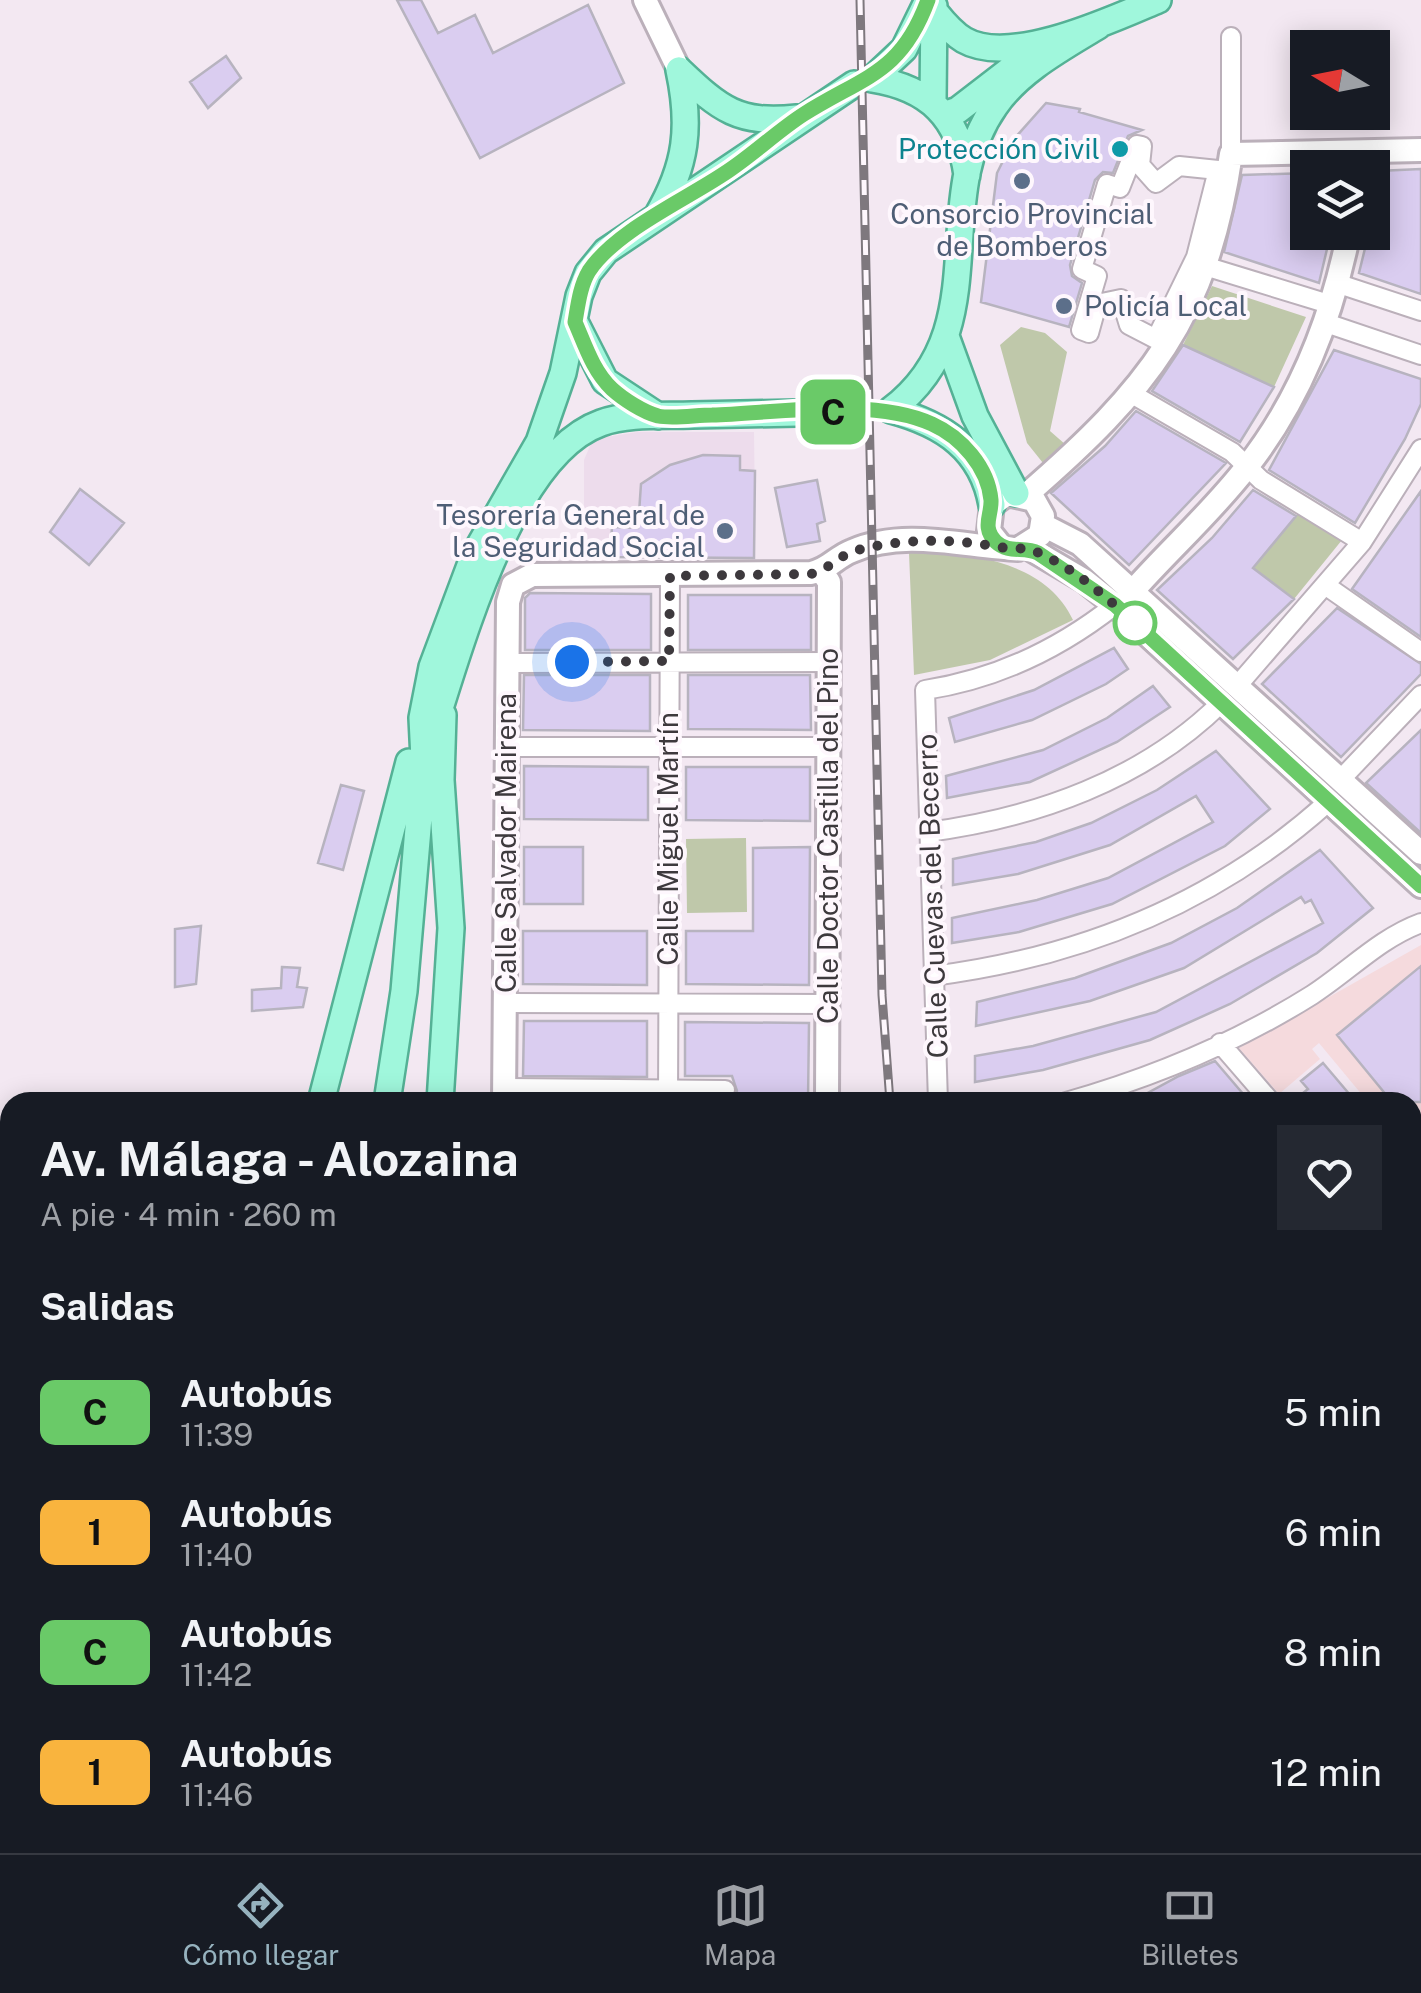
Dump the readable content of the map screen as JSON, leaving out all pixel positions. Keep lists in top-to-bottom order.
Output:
{
  "streets": {
    "street": [
      "Calle Doctor Castilla del Pino",
      "Calle Miguel Martín",
      "Calle Salvador Mairena",
      "Calle Cuevas del Becerro"
    ]
  },
  "crossings": [
    ["Calle Miguel Martín", "Calle Salvador Mairena"]
  ],
  "places": [
    "Protección Civil",
    "Consorcio Provincial de Bomberos",
    "Policía Local",
    "Tesorería General de la Seguridad Social"
  ],
  "lines": ["bus line C"],
  "north": "left",
  "page": {
    "on_map": "C",
    "heading": [
      ["Av. Málaga - Alozaina", "A pie · 4 min · 260 m"],
      "Salidas"
    ],
    "list": [
      {
        "mark": "C",
        "name": "Autobús",
        "note": "11:39",
        "value": "5 min"
      },
      {
        "mark": "1",
        "name": "Autobús",
        "note": "11:40",
        "value": "6 min"
      },
      {
        "mark": "C",
        "name": "Autobús",
        "note": "11:42",
        "value": "8 min"
      },
      {
        "mark": "1",
        "name": "Autobús",
        "note": "11:46",
        "value": "12 min"
      }
    ],
    "tabs": ["Cómo llegar", "Mapa", "Billetes"]
  }
}
